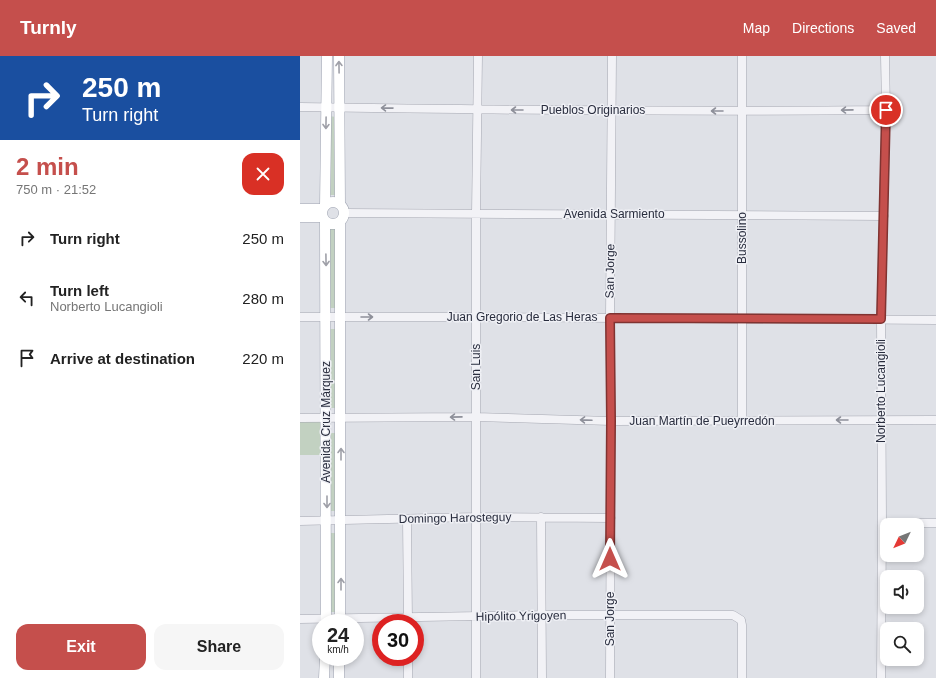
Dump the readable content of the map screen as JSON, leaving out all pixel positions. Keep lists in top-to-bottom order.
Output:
{
  "streets": {
    "main road": ["Avenida Cruz Márquez"],
    "street": [
      "Pueblos Originarios",
      "Avenida Sarmiento",
      "Bussolino",
      "San Jorge",
      "Juan Gregorio de Las Heras",
      "San Luis",
      "Norberto Lucangioli",
      "Juan Martín de Pueyrredón",
      "Domingo Harosteguy",
      "Hipólito Yrigoyen"
    ]
  },
  "crossings": [
    ["Pueblos Originarios", "Bussolino"],
    ["Pueblos Originarios", "San Jorge"],
    ["Pueblos Originarios", "San Luis"],
    ["Pueblos Originarios", "Norberto Lucangioli"],
    ["Pueblos Originarios", "Avenida Cruz Márquez"],
    ["Avenida Sarmiento", "Bussolino"],
    ["Avenida Sarmiento", "San Jorge"],
    ["Avenida Sarmiento", "San Luis"],
    ["Avenida Sarmiento", "Norberto Lucangioli"],
    ["Avenida Sarmiento", "Avenida Cruz Márquez"],
    ["Bussolino", "Juan Gregorio de Las Heras"],
    ["Bussolino", "Juan Martín de Pueyrredón"],
    ["San Jorge", "Juan Gregorio de Las Heras"],
    ["San Jorge", "Juan Martín de Pueyrredón"],
    ["San Jorge", "Domingo Harosteguy"],
    ["San Jorge", "Hipólito Yrigoyen"],
    ["Juan Gregorio de Las Heras", "San Luis"],
    ["Juan Gregorio de Las Heras", "Norberto Lucangioli"],
    ["Juan Gregorio de Las Heras", "Avenida Cruz Márquez"],
    ["San Luis", "Juan Martín de Pueyrredón"],
    ["San Luis", "Domingo Harosteguy"],
    ["San Luis", "Hipólito Yrigoyen"],
    ["Norberto Lucangioli", "Juan Martín de Pueyrredón"],
    ["Juan Martín de Pueyrredón", "Avenida Cruz Márquez"],
    ["Avenida Cruz Márquez", "Domingo Harosteguy"]
  ],
  "one_way": ["Pueblos Originarios", "Juan Martín de Pueyrredón"],
  "north": "bottom left",
  "page": {
    "header": "Turnly",
    "nav": ["Map", "Directions", "Saved"],
    "turn": ["250 m", "Turn right"],
    "heading": ["2 min", "750 m · 21:52"],
    "list": [
      {
        "name": "Turn right",
        "value": "250 m"
      },
      {
        "name": "Turn left",
        "note": "Norberto Lucangioli",
        "value": "280 m"
      },
      {
        "name": "Arrive at destination",
        "value": "220 m"
      }
    ],
    "speed": "24 km/h",
    "limit": "30",
    "buttons": ["Exit", "Share"]
  }
}
